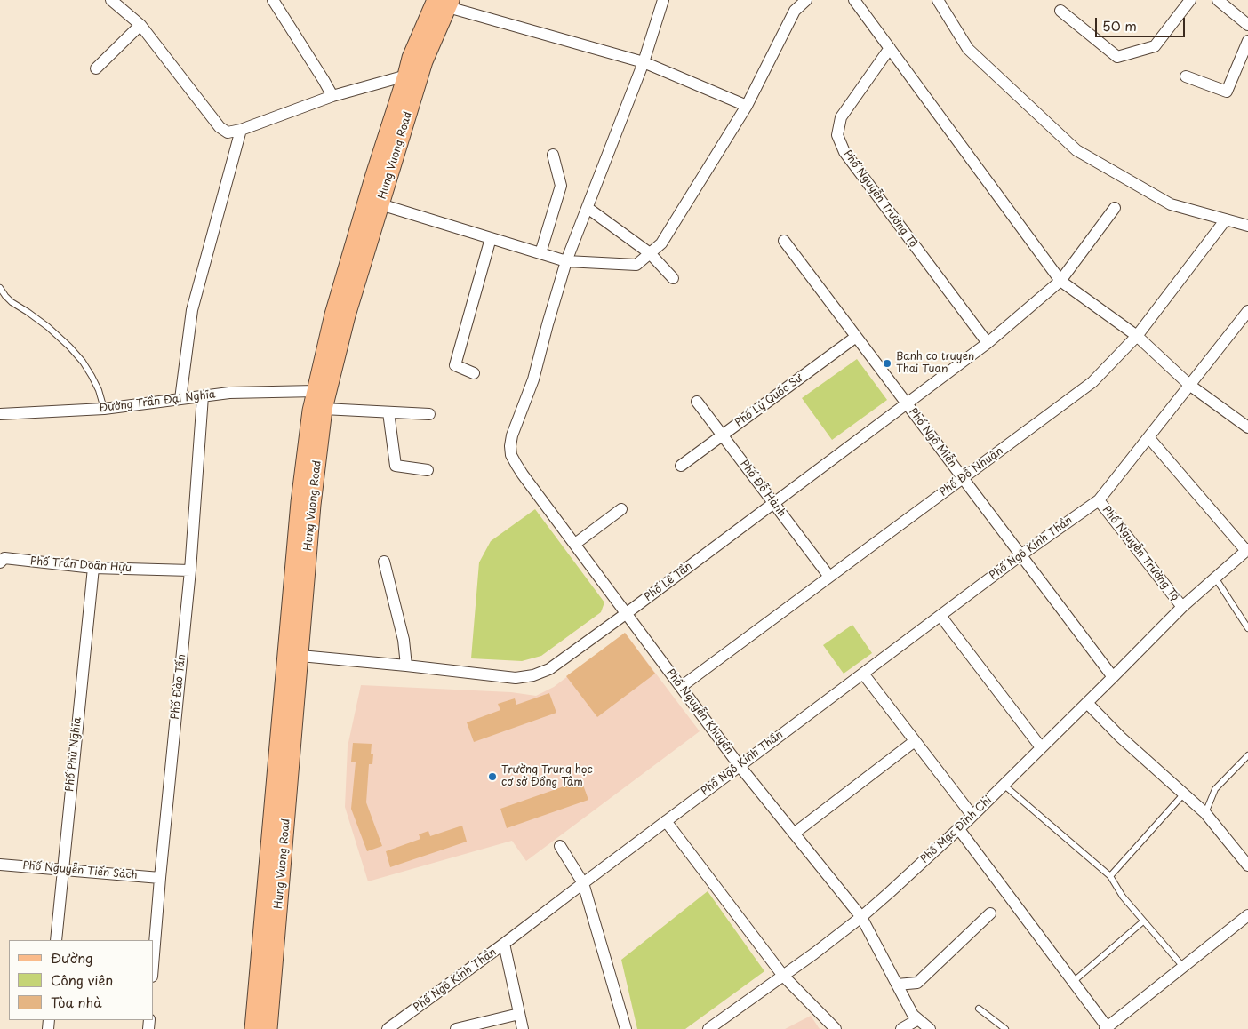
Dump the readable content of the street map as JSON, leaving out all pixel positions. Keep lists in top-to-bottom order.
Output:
{
  "streets": {
    "main road": ["Hung Vuong Road"],
    "street": [
      "Phố Nguyễn Trường Tộ",
      "Phố Lý Quốc Sư",
      "Đường Trần Đại Nghĩa",
      "Phố Ngô Miễn",
      "Phố Đỗ Nhuận",
      "Phố Đỗ Hành",
      "Phố Ngô Kính Thần",
      "Phố Trần Doãn Hựu",
      "Phố Lê Tần",
      "Phố Đào Tấn",
      "Phố Nguyễn Khuyến",
      "Phố Phù Nghĩa",
      "Phố Mạc Đĩnh Chi",
      "Phố Nguyễn Tiến Sách"
    ]
  },
  "crossings": [
    ["Hung Vuong Road", "Đường Trần Đại Nghĩa"],
    ["Hung Vuong Road", "Phố Lê Tần"],
    ["Phố Nguyễn Trường Tộ", "Phố Ngô Kính Thần"],
    ["Phố Nguyễn Trường Tộ", "Phố Lê Tần"],
    ["Phố Nguyễn Trường Tộ", "Phố Mạc Đĩnh Chi"],
    ["Phố Lý Quốc Sư", "Phố Ngô Miễn"],
    ["Phố Lý Quốc Sư", "Phố Đỗ Hành"],
    ["Đường Trần Đại Nghĩa", "Phố Đào Tấn"],
    ["Phố Ngô Miễn", "Phố Đỗ Nhuận"],
    ["Phố Ngô Miễn", "Phố Ngô Kính Thần"],
    ["Phố Ngô Miễn", "Phố Lê Tần"],
    ["Phố Ngô Miễn", "Phố Mạc Đĩnh Chi"],
    ["Phố Đỗ Nhuận", "Phố Đỗ Hành"],
    ["Phố Đỗ Nhuận", "Phố Nguyễn Khuyến"],
    ["Phố Đỗ Hành", "Phố Lê Tần"],
    ["Phố Ngô Kính Thần", "Phố Nguyễn Khuyến"],
    ["Phố Trần Doãn Hựu", "Phố Đào Tấn"],
    ["Phố Trần Doãn Hựu", "Phố Phù Nghĩa"],
    ["Phố Lê Tần", "Phố Nguyễn Khuyến"],
    ["Phố Đào Tấn", "Phố Nguyễn Tiến Sách"],
    ["Phố Nguyễn Khuyến", "Phố Mạc Đĩnh Chi"],
    ["Phố Phù Nghĩa", "Phố Nguyễn Tiến Sách"]
  ],
  "places": ["Banh co truyen Thai Tuan", "Trường Trung học cơ sở Đồng Tâm"],
  "legend": ["Đường", "Công viên", "Tòa nhà"],
  "scale_bar": "50 m"
}
